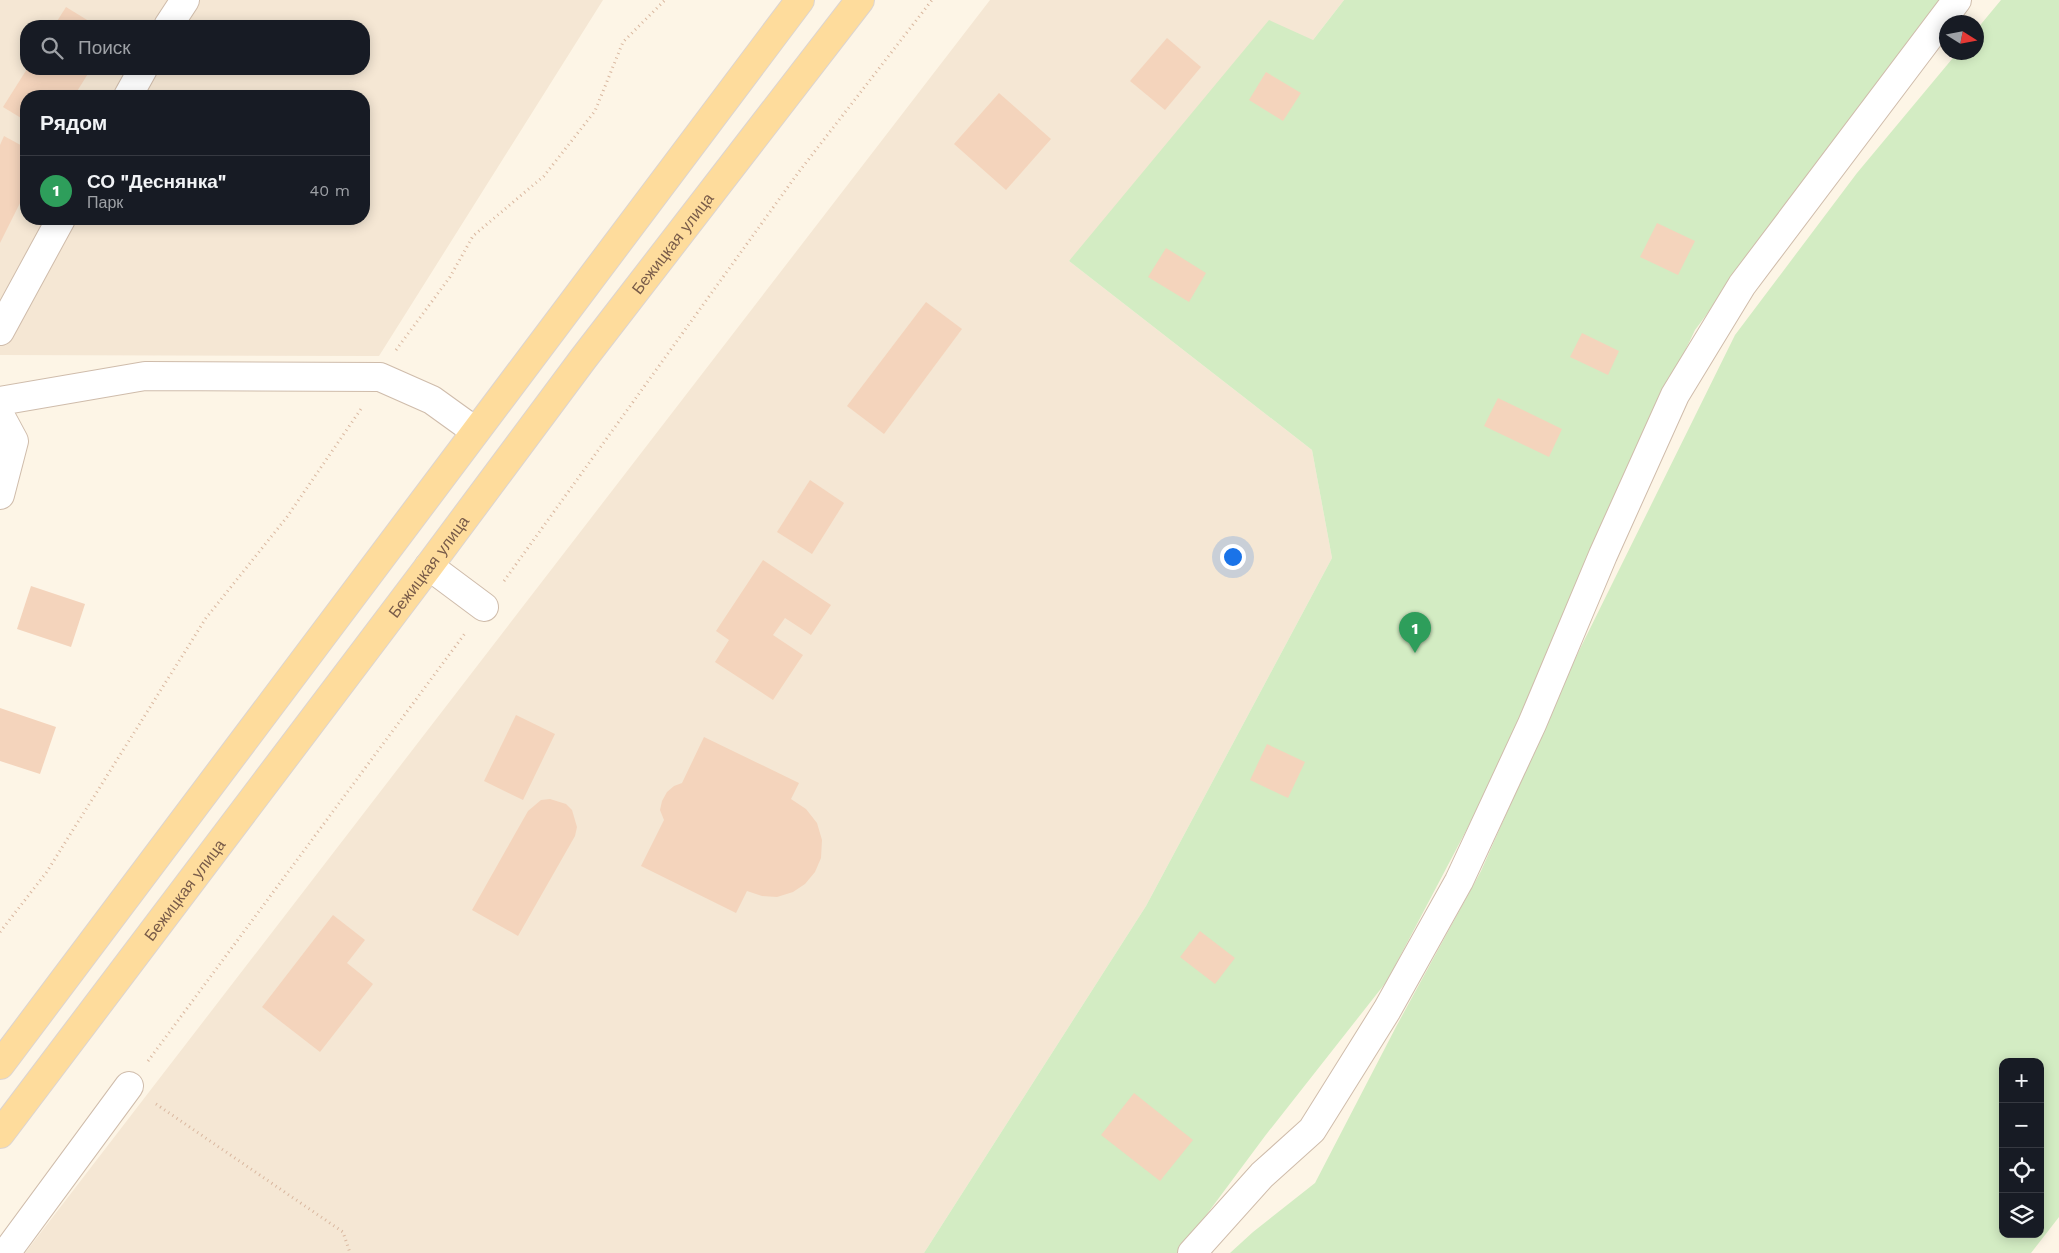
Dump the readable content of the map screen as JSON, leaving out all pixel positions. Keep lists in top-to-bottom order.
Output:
{
  "streets": {
    "main road": ["Бежицкая улица"]
  },
  "north": "right",
  "page": {
    "search": "Поиск",
    "heading": "Рядом",
    "list": [
      {
        "mark": "1",
        "name": "СО \"Деснянка\"",
        "note": "Парк",
        "value": "40 m"
      }
    ],
    "pins": "1",
    "map_buttons": ["+", "−"]
  }
}
